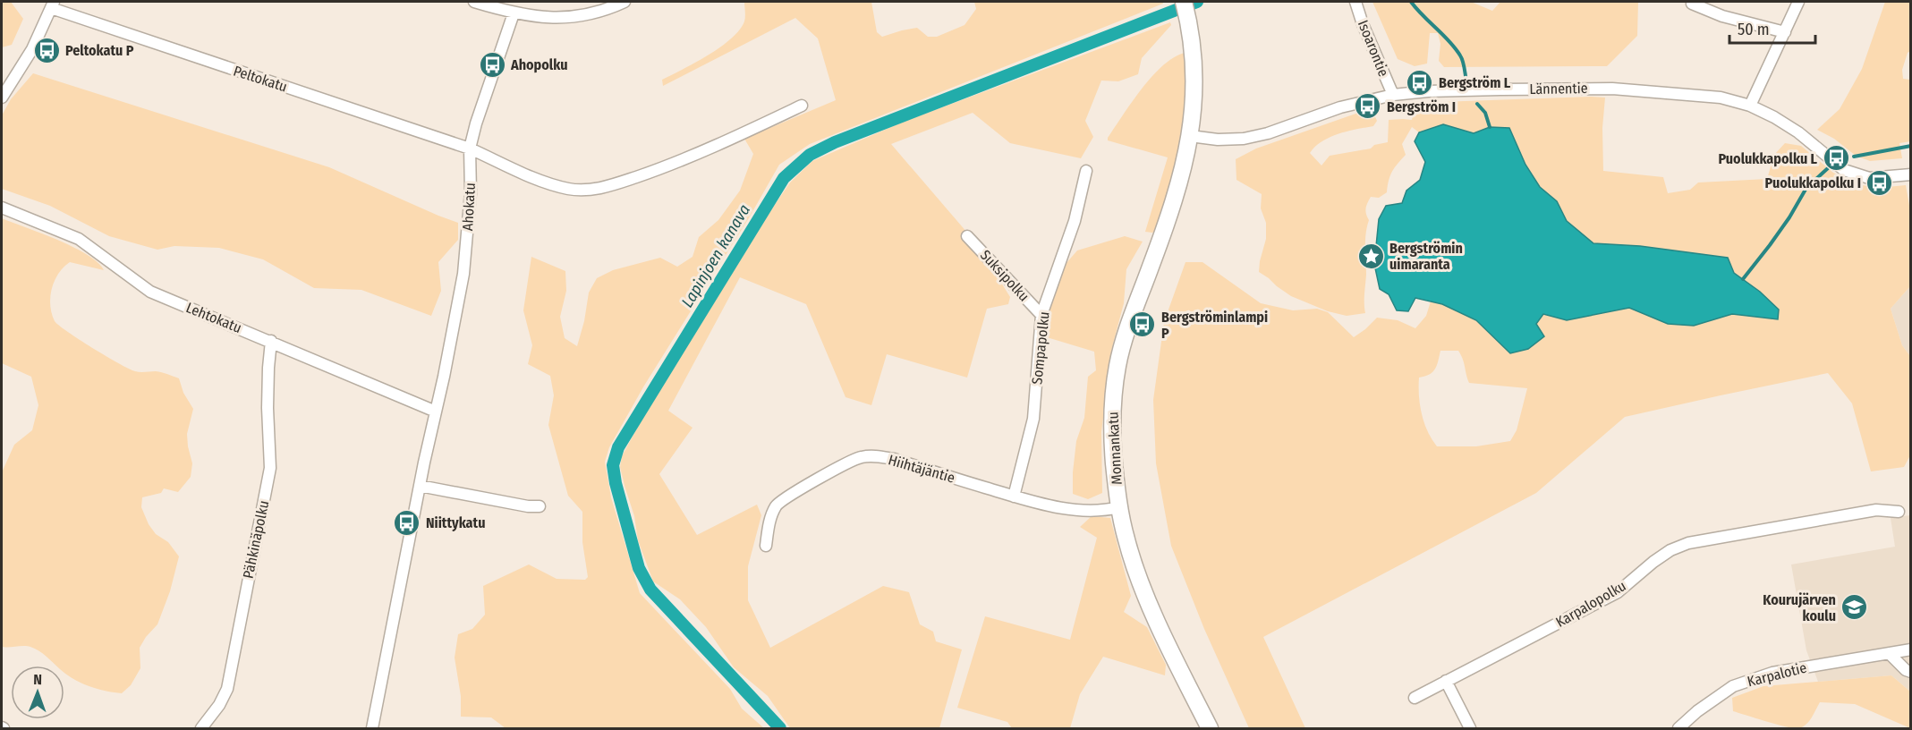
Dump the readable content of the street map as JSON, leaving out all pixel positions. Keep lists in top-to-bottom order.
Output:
{
  "streets": {
    "main road": ["Monnankatu"],
    "street": [
      "Isoarontie",
      "Peltokatu",
      "Lännentie",
      "Ahokatu",
      "Suksipolku",
      "Lehtokatu",
      "Sompapolku",
      "Hiihtäjäntie",
      "Pähkinäpolku",
      "Karpalopolku",
      "Karpalotie"
    ]
  },
  "crossings": [
    ["Isoarontie", "Lännentie"],
    ["Peltokatu", "Ahokatu"],
    ["Lännentie", "Monnankatu"],
    ["Ahokatu", "Lehtokatu"],
    ["Suksipolku", "Sompapolku"],
    ["Lehtokatu", "Pähkinäpolku"],
    ["Sompapolku", "Hiihtäjäntie"],
    ["Monnankatu", "Hiihtäjäntie"]
  ],
  "water": ["Lapinjoen kanava"],
  "places": {
    "bus stop": [
      "Peltokatu P",
      "Ahopolku",
      "Bergström L",
      "Bergström I",
      "Puolukkapolku L",
      "Puolukkapolku I",
      "Bergströminlampi P",
      "Niittykatu"
    ],
    "place": ["Bergströmin uimaranta"],
    "school or university": ["Kourujärven koulu"]
  },
  "scale_bar": "50 m",
  "north": "top"
}
